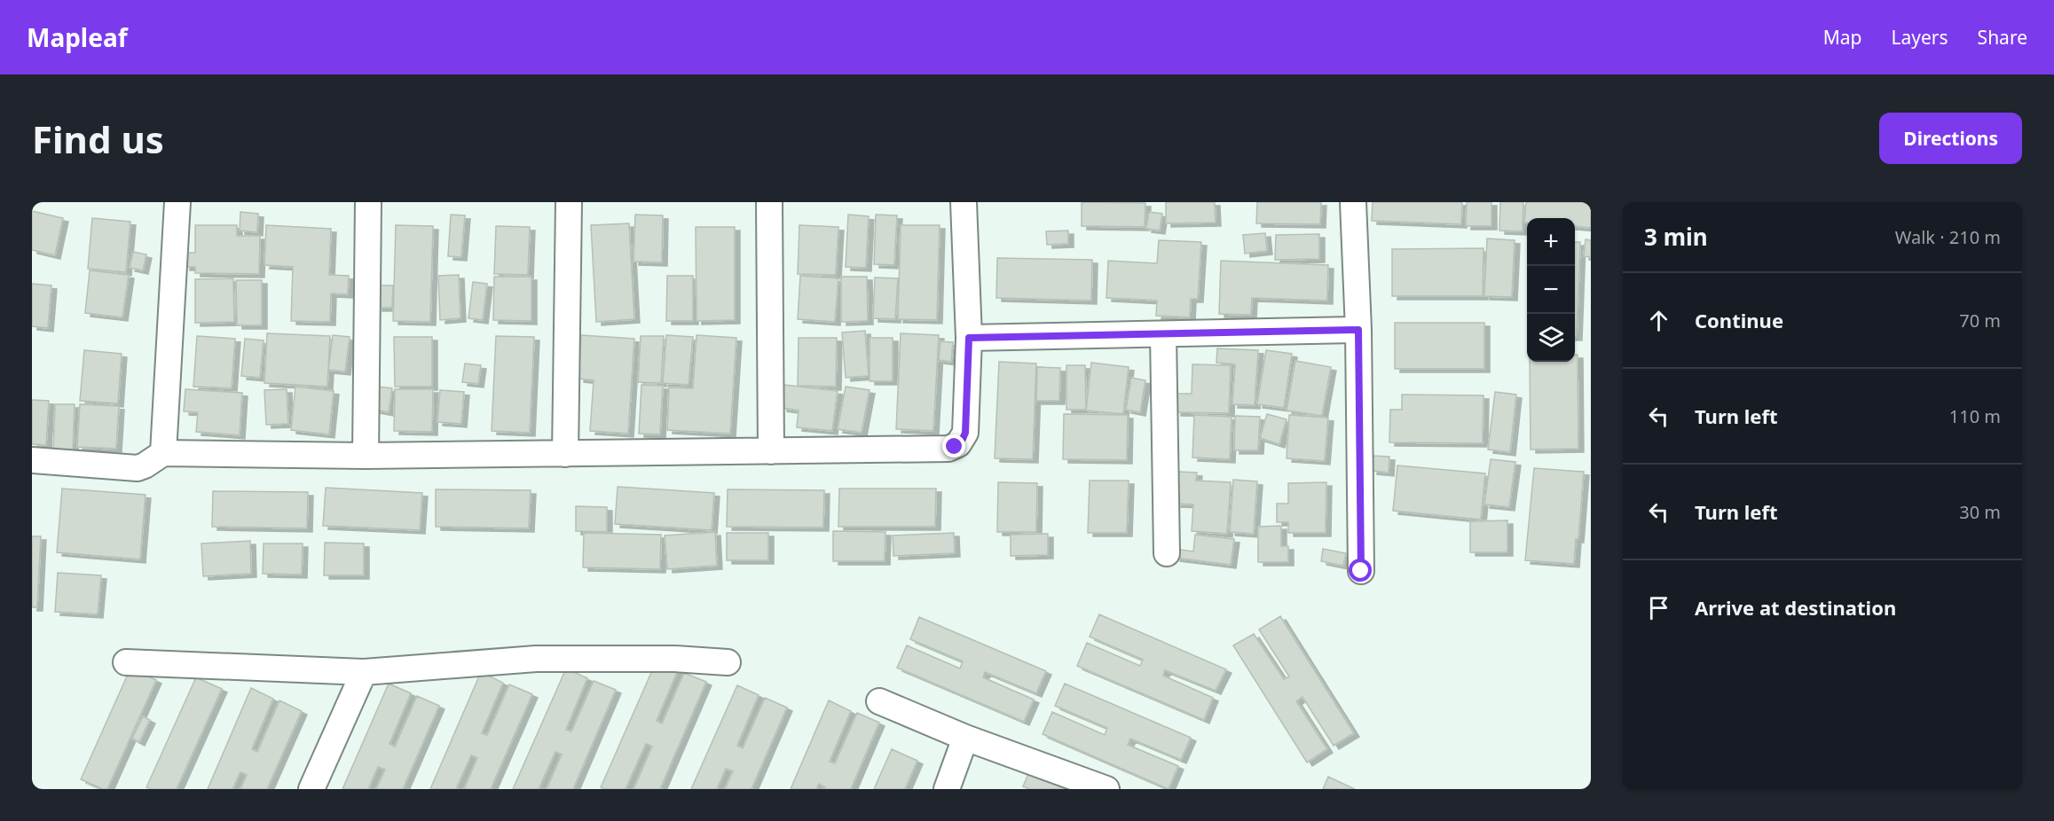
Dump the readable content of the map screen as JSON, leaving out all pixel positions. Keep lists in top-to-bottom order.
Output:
{
  "page": {
    "header": "Mapleaf",
    "nav": ["Map", "Layers", "Share"],
    "buttons": "Directions",
    "title": "Find us",
    "heading": ["3 min", "Walk · 210 m"],
    "map_buttons": ["+", "−"],
    "list": [
      ["Continue", "70 m"],
      ["Turn left", "110 m"],
      ["Turn left", "30 m"],
      "Arrive at destination"
    ]
  }
}
